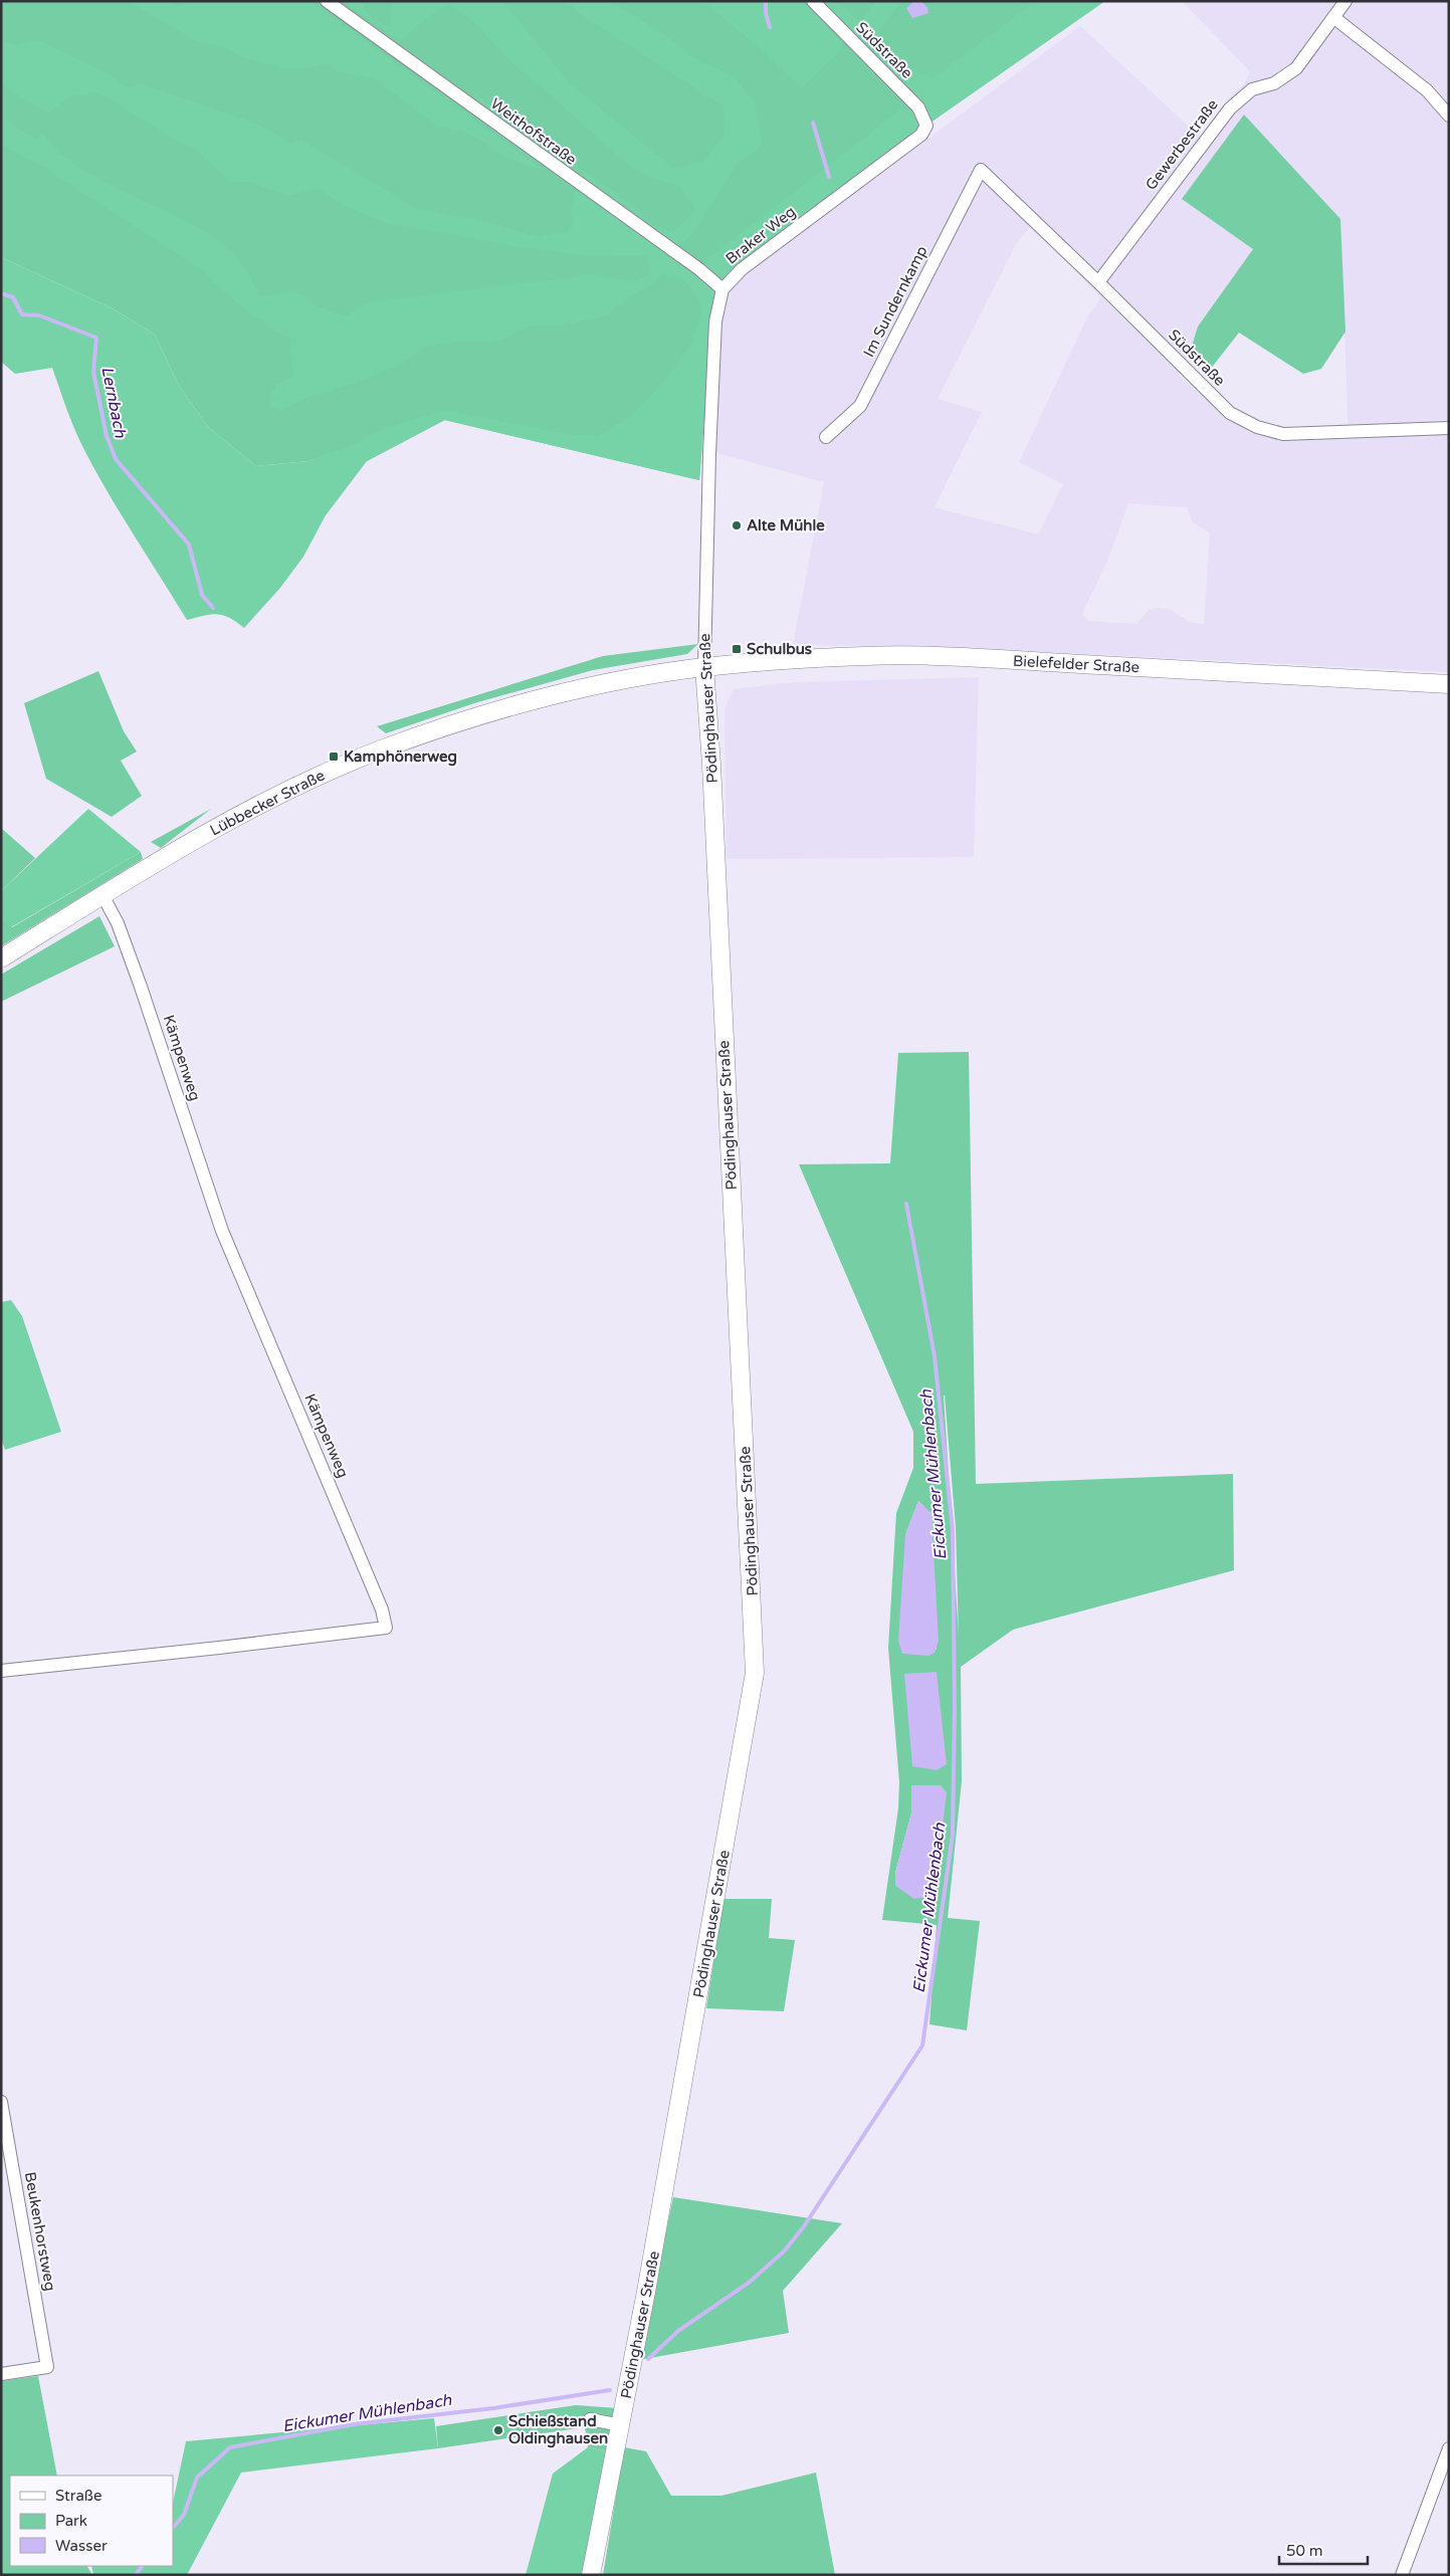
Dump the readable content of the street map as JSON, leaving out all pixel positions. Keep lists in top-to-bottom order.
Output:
{
  "streets": {
    "street": [
      "Südstraße",
      "Weithofstraße",
      "Gewerbestraße",
      "Braker Weg",
      "Im Sundernkamp",
      "Bielefelder Straße",
      "Pödinghauser Straße",
      "Lübbecker Straße",
      "Kämpenweg",
      "Beukenhorstweg"
    ]
  },
  "crossings": [
    ["Südstraße", "Gewerbestraße"],
    ["Südstraße", "Braker Weg"],
    ["Südstraße", "Im Sundernkamp"],
    ["Weithofstraße", "Braker Weg"],
    ["Weithofstraße", "Pödinghauser Straße"],
    ["Braker Weg", "Pödinghauser Straße"],
    ["Bielefelder Straße", "Pödinghauser Straße"],
    ["Bielefelder Straße", "Lübbecker Straße"],
    ["Pödinghauser Straße", "Lübbecker Straße"],
    ["Lübbecker Straße", "Kämpenweg"]
  ],
  "water": ["Lernbach", "Eickumer Mühlenbach"],
  "places": {
    "other": ["Alte Mühle", "Schießstand Oldinghausen"],
    "transit": ["Schulbus", "Kamphönerweg"]
  },
  "legend": ["Straße", "Park", "Wasser"],
  "scale_bar": "50 m"
}
